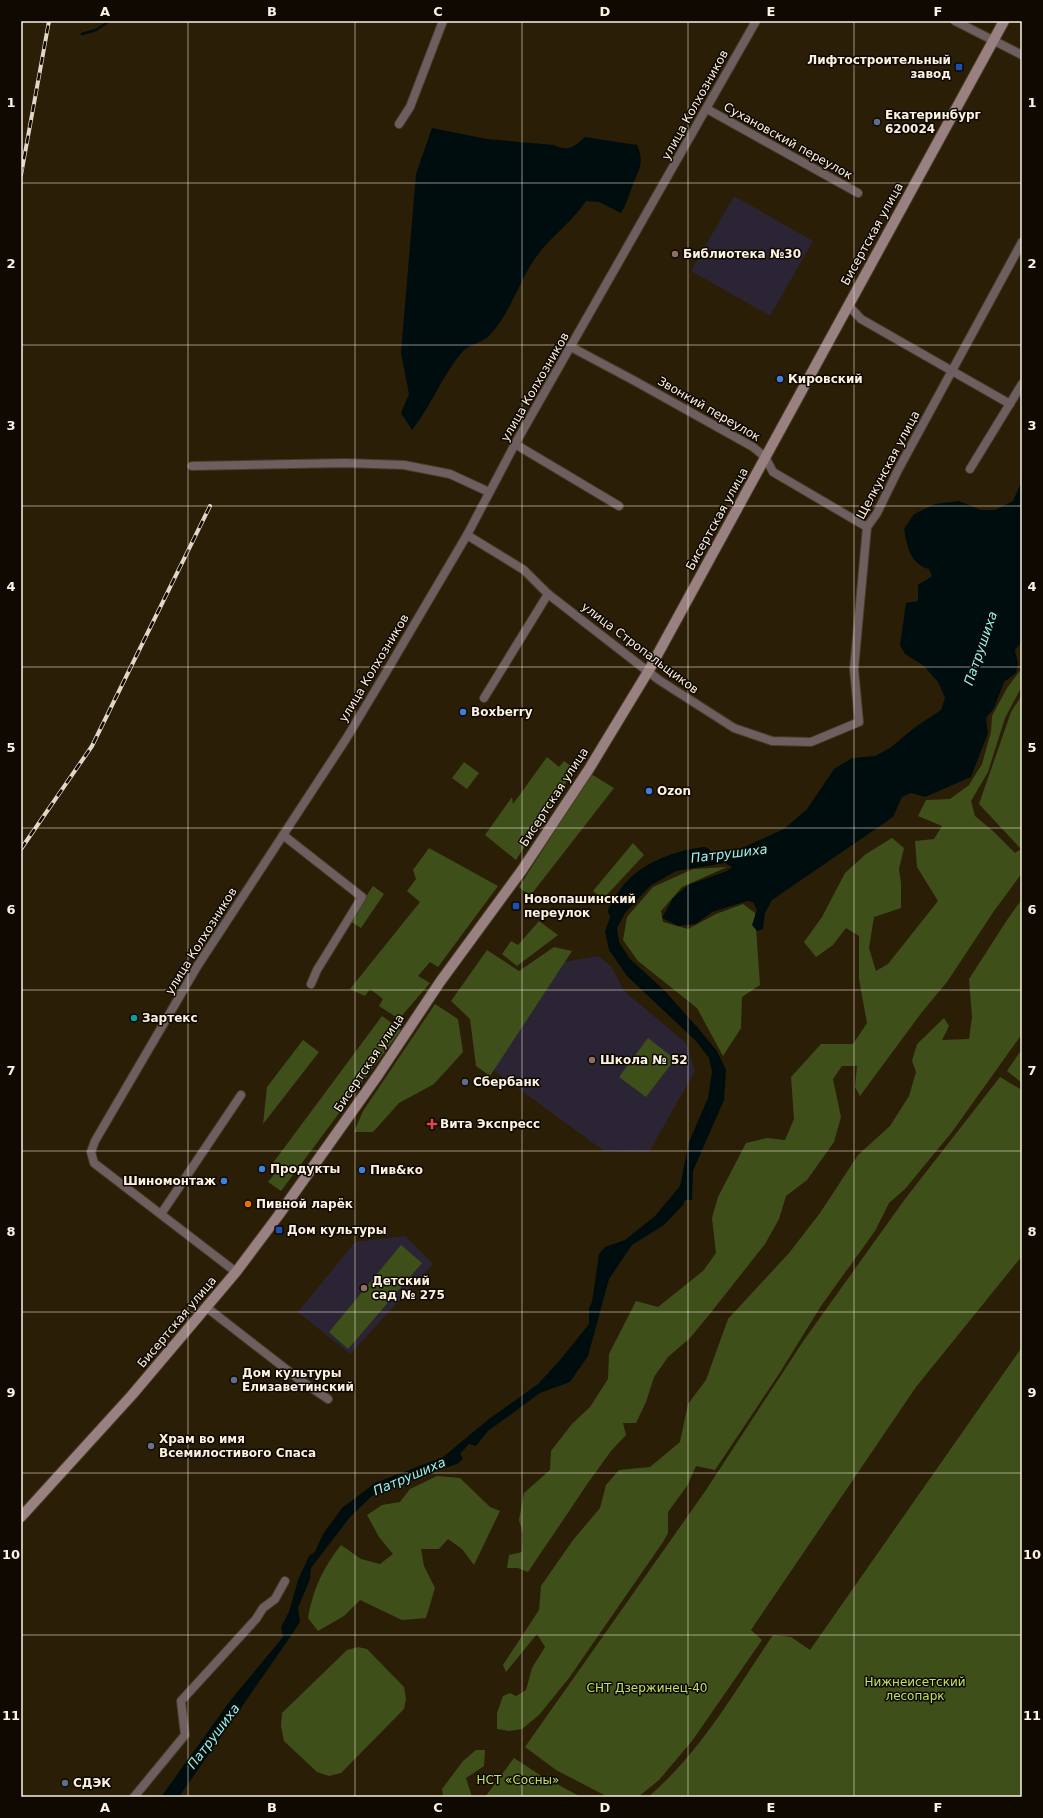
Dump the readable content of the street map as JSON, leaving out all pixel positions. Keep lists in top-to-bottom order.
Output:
{
  "streets": {
    "main road": ["Бисертская улица"],
    "street": [
      "улица Колхозников",
      "Сухановский переулок",
      "Звонкий переулок",
      "Щелкунская улица",
      "улица Стропальщиков"
    ]
  },
  "crossings": [
    ["улица Колхозников", "Сухановский переулок"],
    ["улица Колхозников", "Бисертская улица"],
    ["улица Колхозников", "Звонкий переулок"],
    ["улица Колхозников", "улица Стропальщиков"],
    ["Бисертская улица", "Звонкий переулок"],
    ["Бисертская улица", "улица Стропальщиков"],
    ["Звонкий переулок", "Щелкунская улица"],
    ["Щелкунская улица", "улица Стропальщиков"]
  ],
  "water": ["Патрушиха"],
  "parks": ["Нижнеисетский лесопарк", "СНТ Дзержинец-40", "НСТ «Сосны»"],
  "places": {
    "transit": ["Лифтостроительный завод", "Новопашинский переулок", "Дом культуры"],
    "other": [
      "Екатеринбург 620024",
      "Библиотека №30",
      "Кировский",
      "Boxberry",
      "Ozon",
      "Зартекс",
      "Школа № 52",
      "Сбербанк",
      "Продукты",
      "Пив&ко",
      "Шиномонтаж",
      "Пивной ларёк",
      "Детский сад № 275",
      "Дом культуры Елизаветинский",
      "Храм во имя Всемилостивого Спаса",
      "СДЭК"
    ],
    "health": ["Вита Экспресс"]
  },
  "grid": {
    "columns": [
      "A",
      "B",
      "C",
      "D",
      "E",
      "F"
    ],
    "rows": [
      "1",
      "2",
      "3",
      "4",
      "5",
      "6",
      "7",
      "8",
      "9",
      "10",
      "11"
    ]
  }
}
